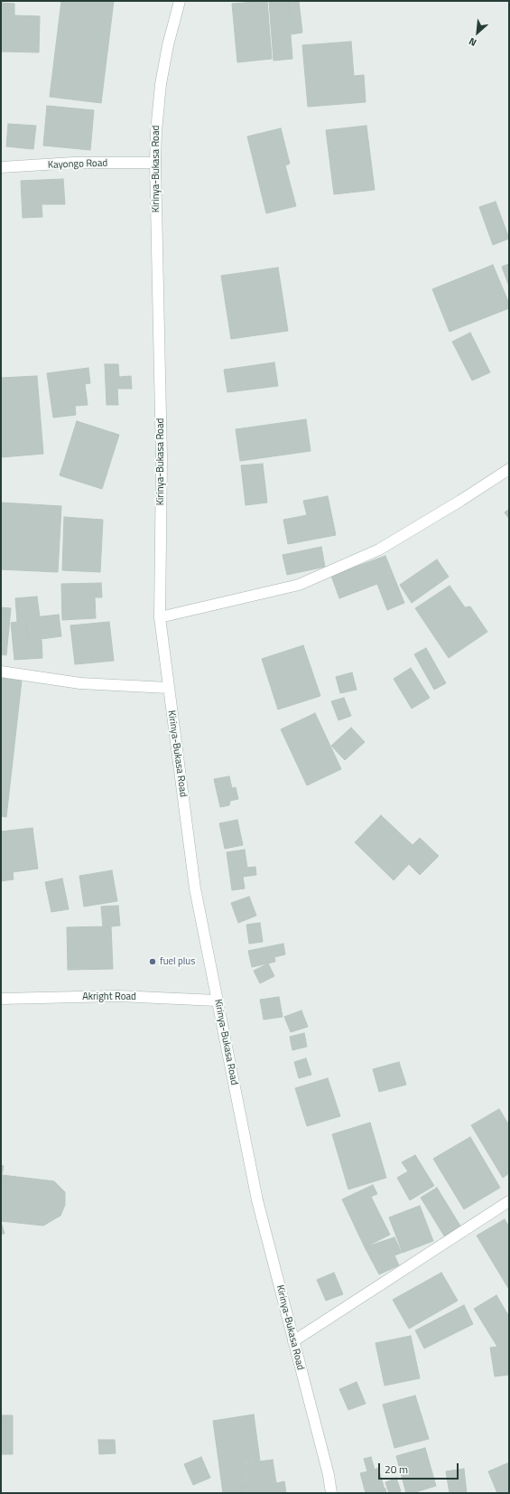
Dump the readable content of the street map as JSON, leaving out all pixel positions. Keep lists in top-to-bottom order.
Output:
{
  "streets": {
    "street": ["Kayongo Road", "Kirinya-Bukasa Road", "Akright Road"]
  },
  "crossings": [
    ["Kayongo Road", "Kirinya-Bukasa Road"],
    ["Kirinya-Bukasa Road", "Akright Road"]
  ],
  "places": ["fuel plus"],
  "scale_bar": "20 m",
  "north": "bottom left"
}
